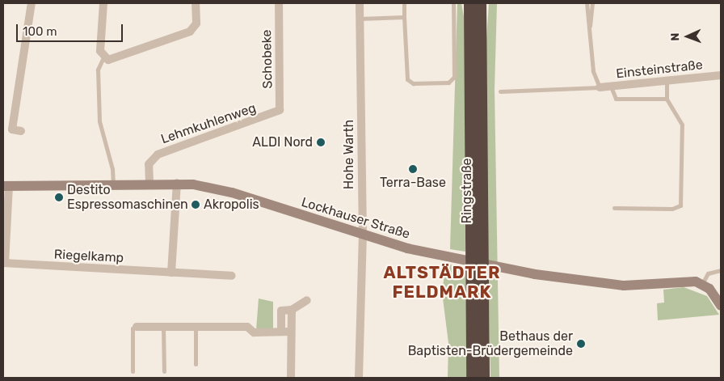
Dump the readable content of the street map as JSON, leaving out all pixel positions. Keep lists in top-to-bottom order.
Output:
{
  "streets": {
    "highway": ["Ringstraße"],
    "street": [
      "Schobeke",
      "Einsteinstraße",
      "Lehmkuhlenweg",
      "Hohe Warth",
      "Lockhauser Straße",
      "Riegelkamp"
    ]
  },
  "crossings": [
    ["Schobeke", "Lehmkuhlenweg"],
    ["Lehmkuhlenweg", "Lockhauser Straße"],
    ["Hohe Warth", "Lockhauser Straße"],
    ["Lockhauser Straße", "Riegelkamp"]
  ],
  "districts": ["ALTSTÄDTER FELDMARK"],
  "places": [
    "ALDI Nord",
    "Terra-Base",
    "Destito Espressomaschinen",
    "Akropolis",
    "Bethaus der Baptisten-Brüdergemeinde"
  ],
  "scale_bar": "100 m",
  "north": "left"
}
